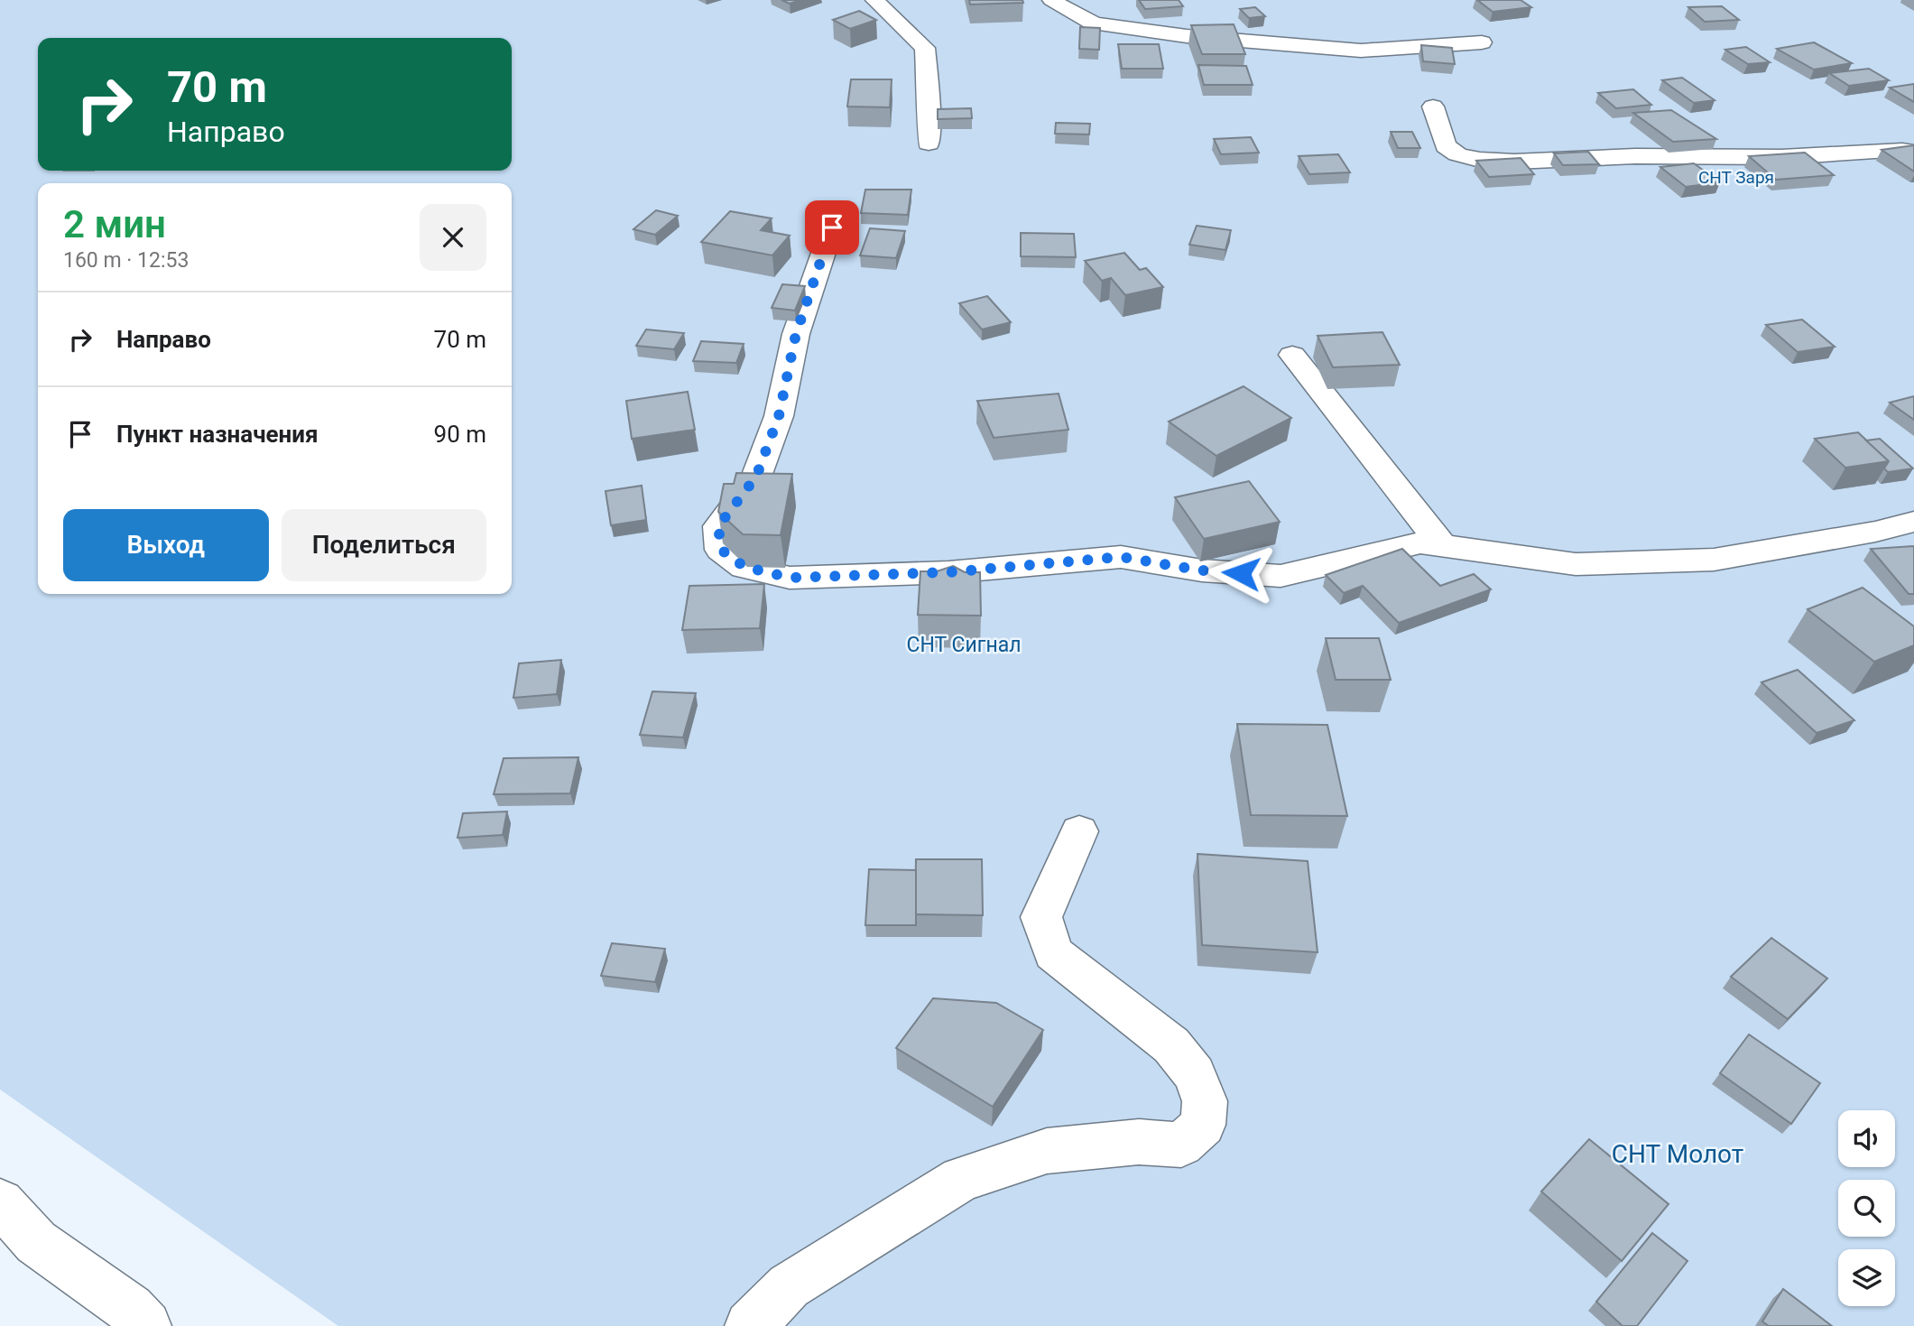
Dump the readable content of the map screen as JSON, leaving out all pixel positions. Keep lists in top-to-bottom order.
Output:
{
  "parks": ["СНТ Заря", "СНТ Сигнал", "СНТ Молот"],
  "page": {
    "turn": ["70 m", "Направо"],
    "heading": ["2 мин", "160 m · 12:53"],
    "list": [
      {
        "name": "Направо",
        "value": "70 m"
      },
      {
        "name": "Пункт назначения",
        "value": "90 m"
      }
    ],
    "buttons": ["Выход", "Поделиться"]
  }
}
